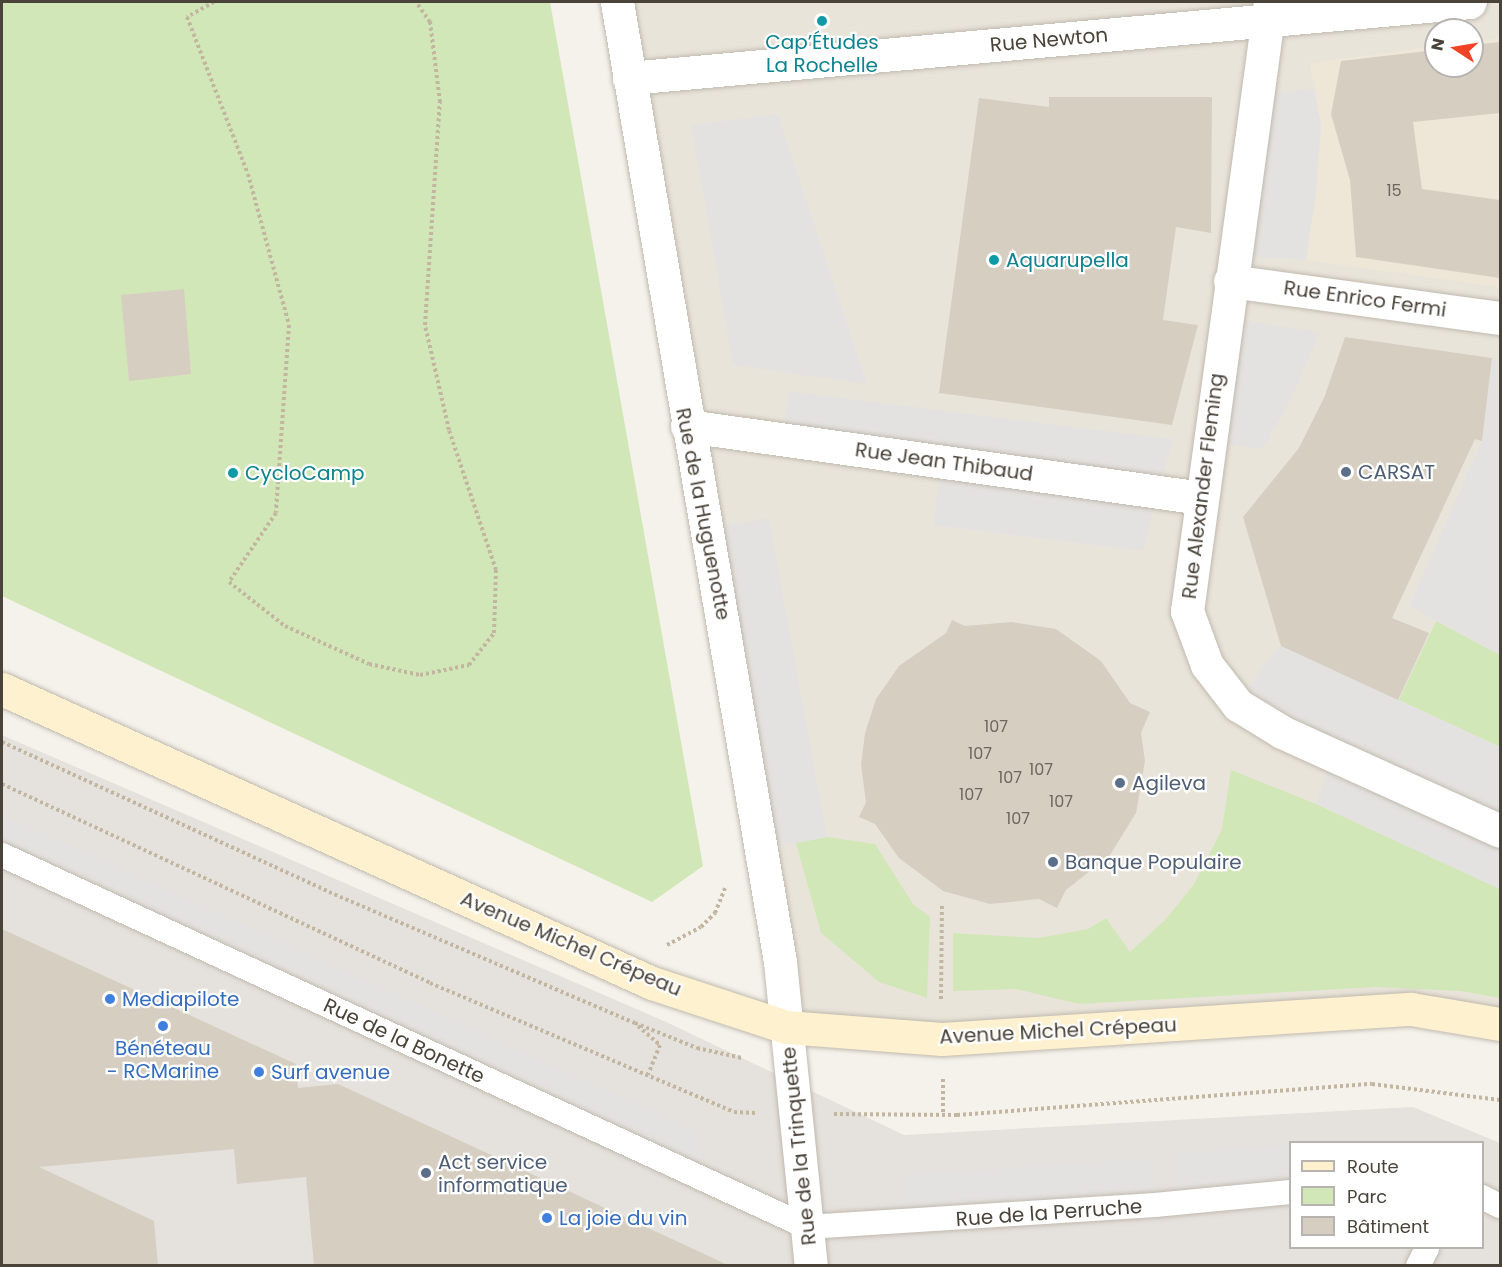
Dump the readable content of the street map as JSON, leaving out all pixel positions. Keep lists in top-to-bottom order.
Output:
{
  "streets": {
    "street": [
      "Rue Newton",
      "Rue Enrico Fermi",
      "Rue Jean Thibaud",
      "Rue Alexander Fleming",
      "Rue de la Huguenotte",
      "Avenue Michel Crépeau",
      "Rue de la Trinquette"
    ],
    "lane": ["Rue de la Bonette", "Rue de la Perruche"]
  },
  "crossings": [
    ["Rue Newton", "Rue Alexander Fleming"],
    ["Rue Newton", "Rue de la Huguenotte"],
    ["Rue Enrico Fermi", "Rue Alexander Fleming"],
    ["Rue Jean Thibaud", "Rue Alexander Fleming"],
    ["Rue Jean Thibaud", "Rue de la Huguenotte"],
    ["Rue de la Huguenotte", "Avenue Michel Crépeau"],
    ["Rue de la Huguenotte", "Rue de la Trinquette"],
    ["Avenue Michel Crépeau", "Rue de la Trinquette"],
    ["Rue de la Bonette", "Rue de la Trinquette"],
    ["Rue de la Bonette", "Rue de la Perruche"],
    ["Rue de la Trinquette", "Rue de la Perruche"]
  ],
  "places": [
    "Cap’Études La Rochelle",
    "Aquarupella",
    "CARSAT",
    "CycloCamp",
    "Agileva",
    "Banque Populaire",
    "Mediapilote",
    "Bénéteau - RCMarine",
    "Surf avenue",
    "Act service informatique",
    "La joie du vin"
  ],
  "house_numbers": [
    "15",
    "107",
    "107",
    "107",
    "107",
    "107",
    "107",
    "107"
  ],
  "legend": ["Route", "Parc", "Bâtiment"],
  "north": "left"
}
